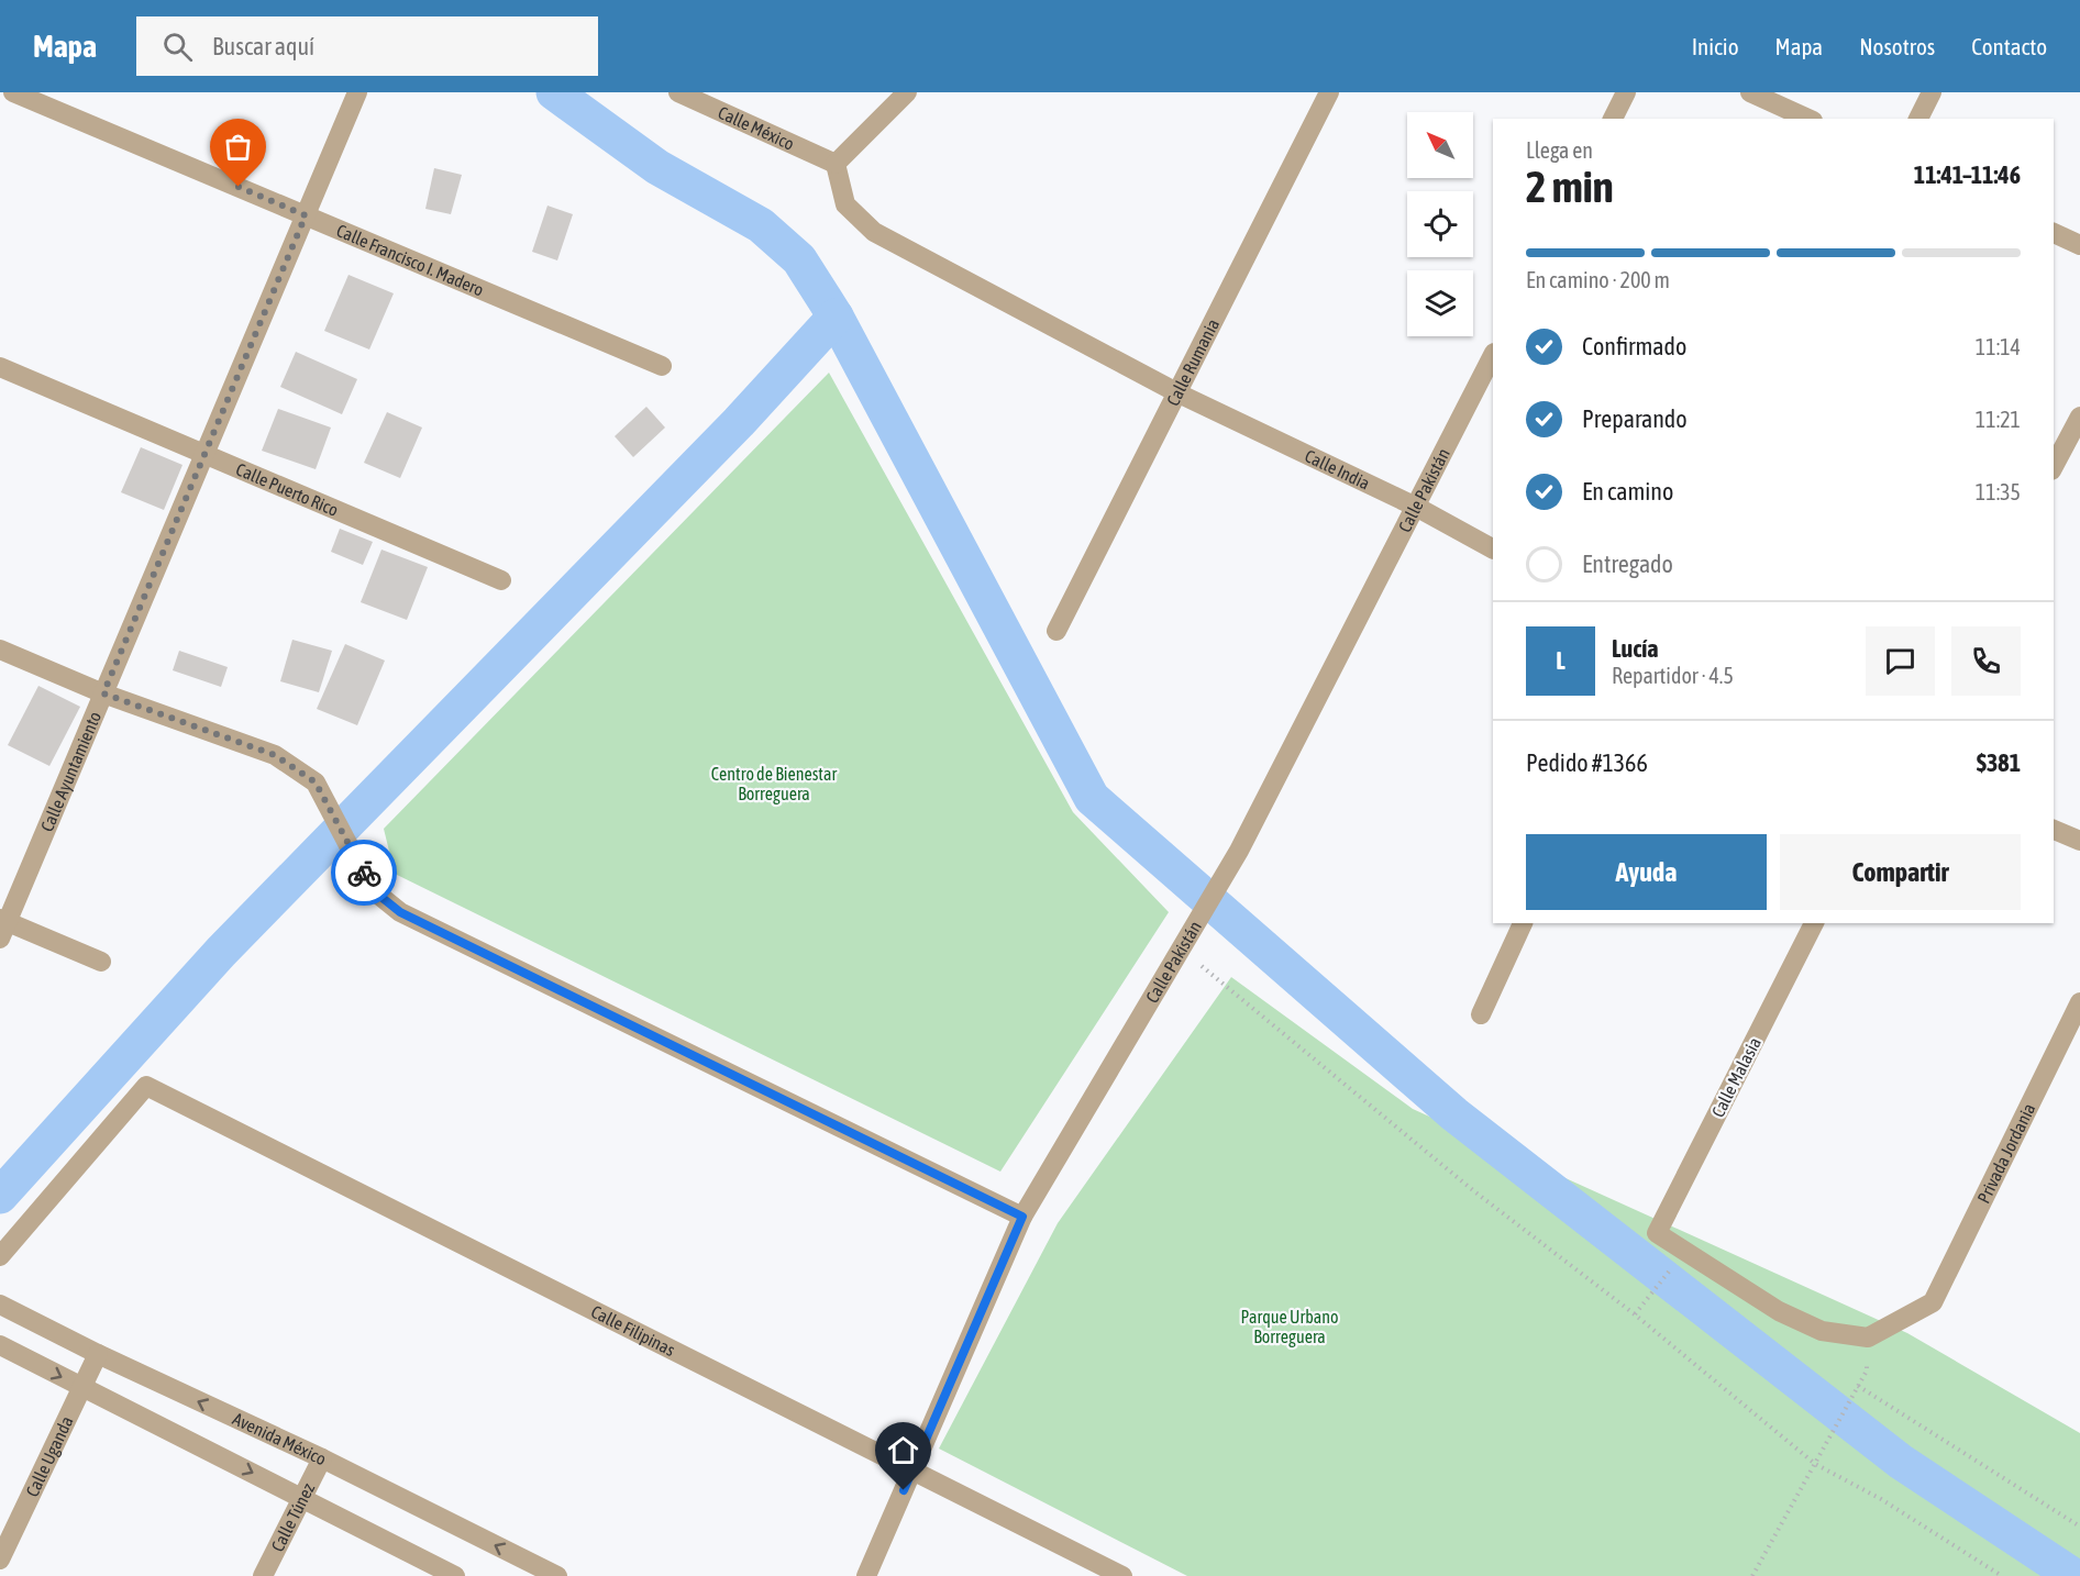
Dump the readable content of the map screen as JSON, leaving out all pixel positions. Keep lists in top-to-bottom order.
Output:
{
  "streets": {
    "street": [
      "Calle México",
      "Calle Francisco I. Madero",
      "Calle Rumania",
      "Calle India",
      "Calle Puerto Rico",
      "Calle Pakistán",
      "Calle Ayuntamiento",
      "Calle Malasia",
      "Privada Jordania",
      "Calle Filipinas",
      "Avenida México",
      "Calle Uganda",
      "Calle Túnez"
    ]
  },
  "crossings": [
    ["Calle México", "Calle India"],
    ["Calle Francisco I. Madero", "Calle Ayuntamiento"],
    ["Calle Rumania", "Calle India"],
    ["Calle India", "Calle Pakistán"],
    ["Calle Puerto Rico", "Calle Ayuntamiento"],
    ["Calle Pakistán", "Calle Filipinas"],
    ["Avenida México", "Calle Uganda"],
    ["Avenida México", "Calle Túnez"]
  ],
  "parks": ["Centro de Bienestar Borreguera", "Parque Urbano Borreguera"],
  "north": "top left",
  "page": {
    "header": "Mapa",
    "search": "Buscar aquí",
    "nav": [
      "Inicio",
      "Mapa",
      "Nosotros",
      "Contacto"
    ],
    "heading": ["2 min", "Llega en", "11:41–11:46"],
    "panel": [
      "Lucía",
      "Repartidor · 4.5",
      "Pedido #1366",
      "$381"
    ],
    "bar": "En camino · 200 m",
    "list": [
      ["Confirmado", "11:14"],
      ["Preparando", "11:21"],
      ["En camino", "11:35"],
      "Entregado"
    ],
    "round": "L",
    "buttons": ["Ayuda", "Compartir"]
  }
}
